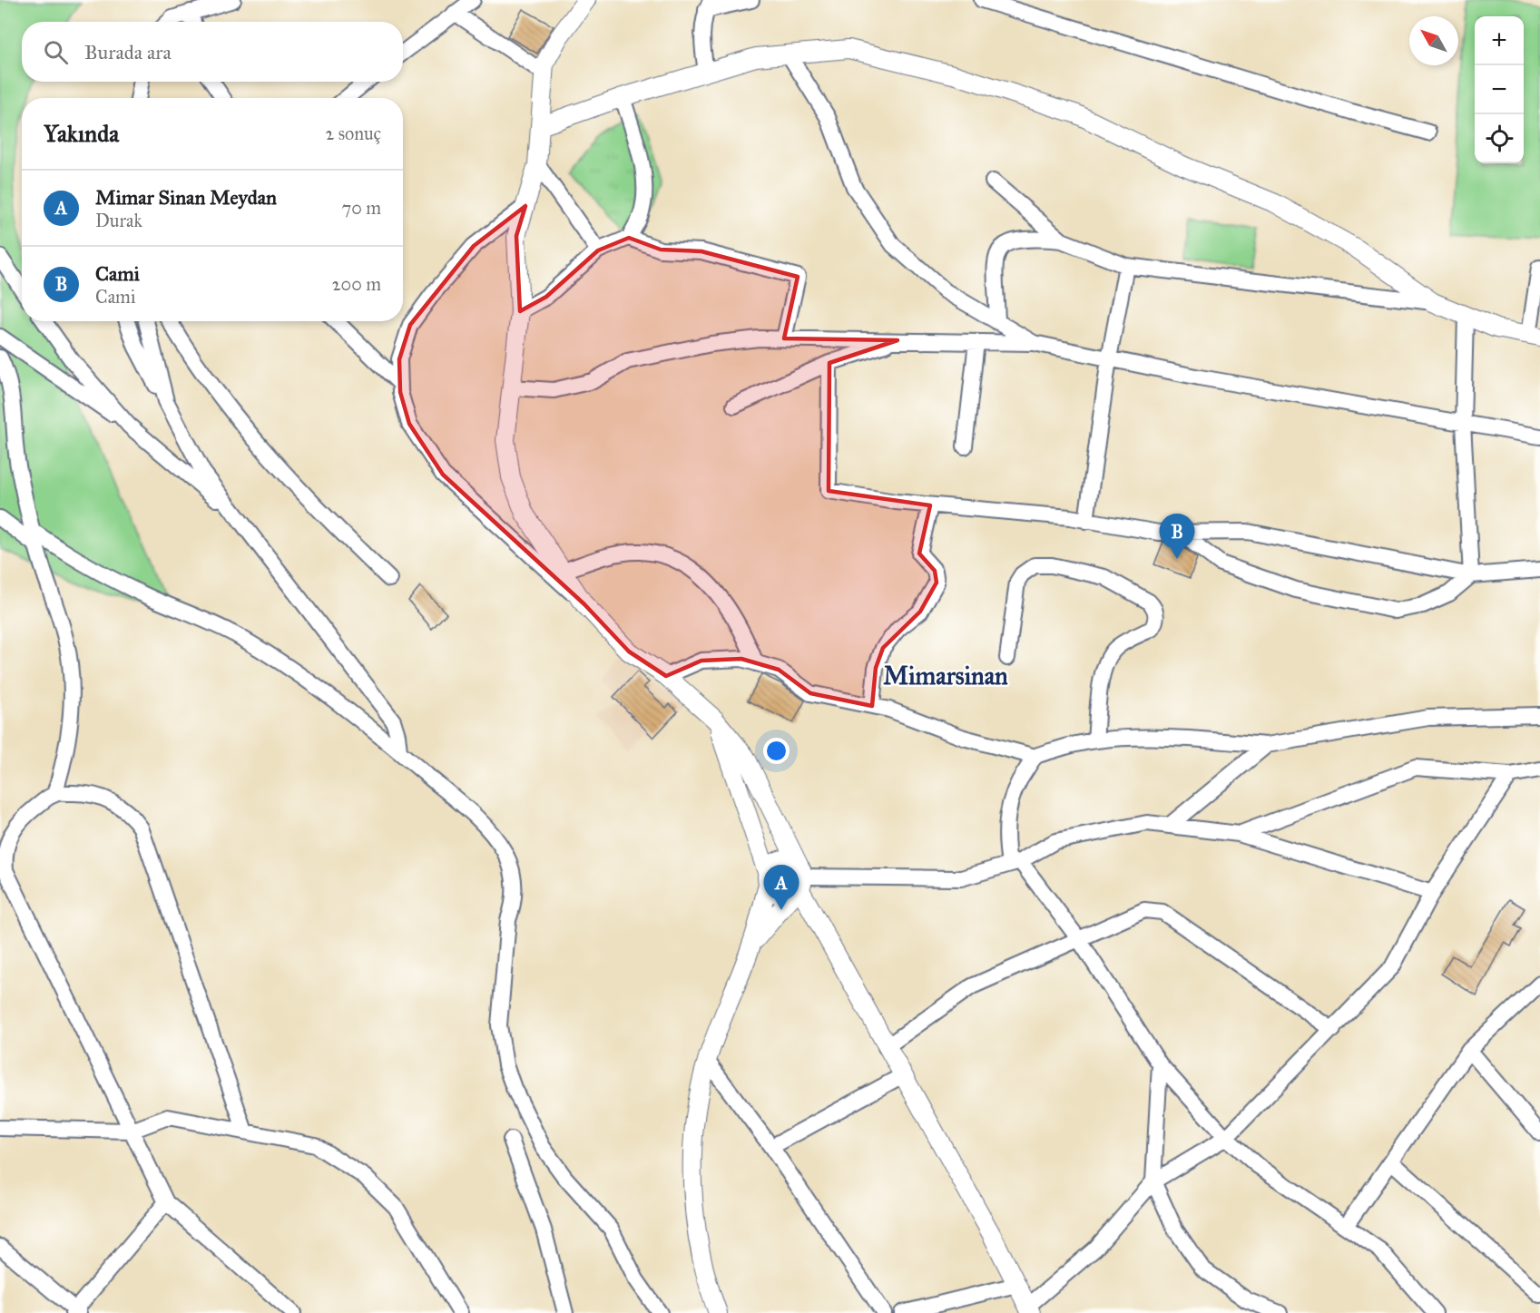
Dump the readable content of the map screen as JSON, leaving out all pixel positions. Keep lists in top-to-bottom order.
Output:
{
  "districts": ["Mimarsinan"],
  "north": "top left",
  "page": {
    "map_buttons": ["+", "−"],
    "search": "Burada ara",
    "heading": ["Yakında", "2 sonuç"],
    "list": [
      {
        "mark": "A",
        "name": "Mimar Sinan Meydan",
        "note": "Durak",
        "value": "70 m"
      },
      {
        "mark": "B",
        "name": "Cami",
        "note": "Cami",
        "value": "200 m"
      }
    ],
    "pins": ["B", "A"]
  }
}
